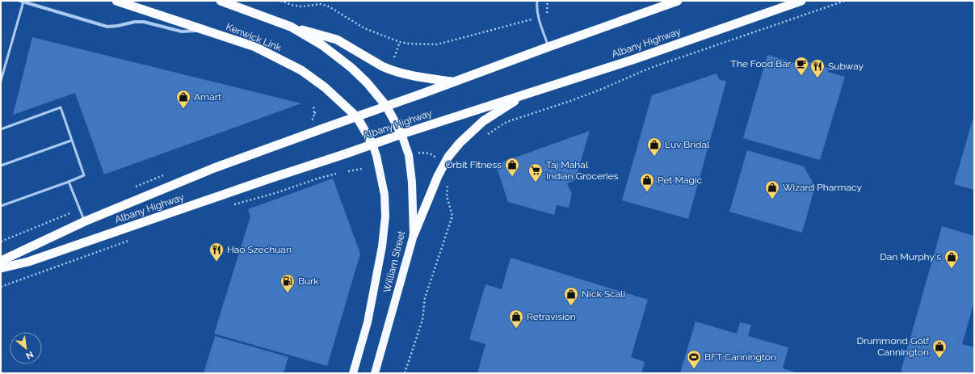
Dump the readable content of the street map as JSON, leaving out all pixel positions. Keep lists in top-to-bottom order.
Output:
{
  "streets": {
    "highway": ["Kenwick Link", "Albany Highway"],
    "main road": ["William Street"]
  },
  "crossings": [
    ["Kenwick Link", "Albany Highway"],
    ["Kenwick Link", "William Street"],
    ["Albany Highway", "William Street"]
  ],
  "places": {
    "cafe": ["The Food Bar"],
    "restaurant": ["Subway", "Hao Szechuan"],
    "shop": [
      "Amart",
      "Luv Bridal",
      "Orbit Fitness",
      "Pet Magic",
      "Wizard Pharmacy",
      "Dan Murphy's",
      "Nick Scali",
      "Retravision",
      "Drummond Golf Cannington"
    ],
    "supermarket": ["Taj Mahal Indian Groceries"],
    "fuel station": ["Burk"],
    "sports": ["BFT Cannington"]
  },
  "north": "bottom right"
}
